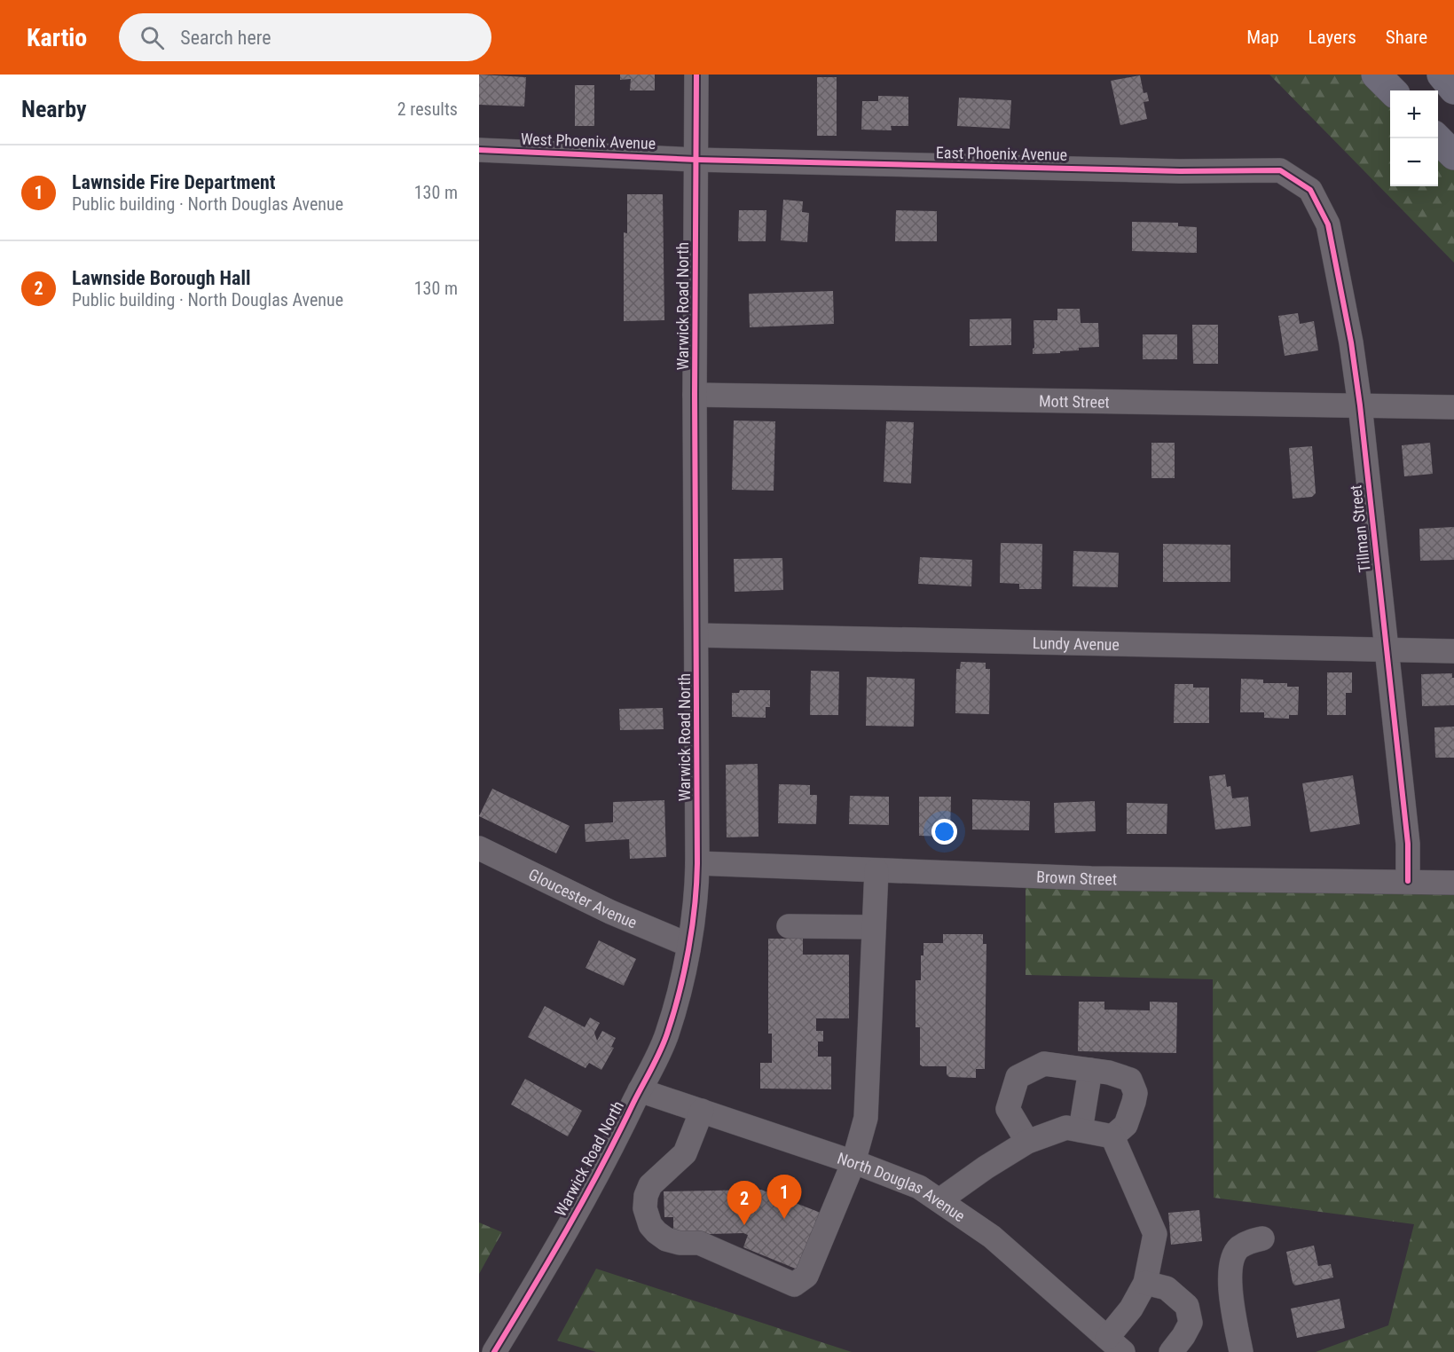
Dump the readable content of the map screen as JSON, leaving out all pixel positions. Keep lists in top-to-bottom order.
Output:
{
  "streets": {
    "street": [
      "West Phoenix Avenue",
      "East Phoenix Avenue",
      "Warwick Road North",
      "Mott Street",
      "Tillman Street",
      "Lundy Avenue",
      "Brown Street",
      "Gloucester Avenue",
      "North Douglas Avenue"
    ]
  },
  "crossings": [
    ["West Phoenix Avenue", "East Phoenix Avenue"],
    ["West Phoenix Avenue", "Warwick Road North"],
    ["East Phoenix Avenue", "Warwick Road North"],
    ["East Phoenix Avenue", "Tillman Street"],
    ["Warwick Road North", "Mott Street"],
    ["Warwick Road North", "Lundy Avenue"],
    ["Warwick Road North", "Brown Street"],
    ["Warwick Road North", "Gloucester Avenue"],
    ["Warwick Road North", "North Douglas Avenue"],
    ["Mott Street", "Tillman Street"],
    ["Tillman Street", "Lundy Avenue"],
    ["Tillman Street", "Brown Street"]
  ],
  "page": {
    "header": "Kartio",
    "search": "Search here",
    "nav": ["Map", "Layers", "Share"],
    "heading": ["Nearby", "2 results"],
    "map_buttons": ["+", "−"],
    "list": [
      {
        "mark": "1",
        "name": "Lawnside Fire Department",
        "note": "Public building · North Douglas Avenue",
        "value": "130 m"
      },
      {
        "mark": "2",
        "name": "Lawnside Borough Hall",
        "note": "Public building · North Douglas Avenue",
        "value": "130 m"
      }
    ],
    "pins": ["1", "2"]
  }
}
